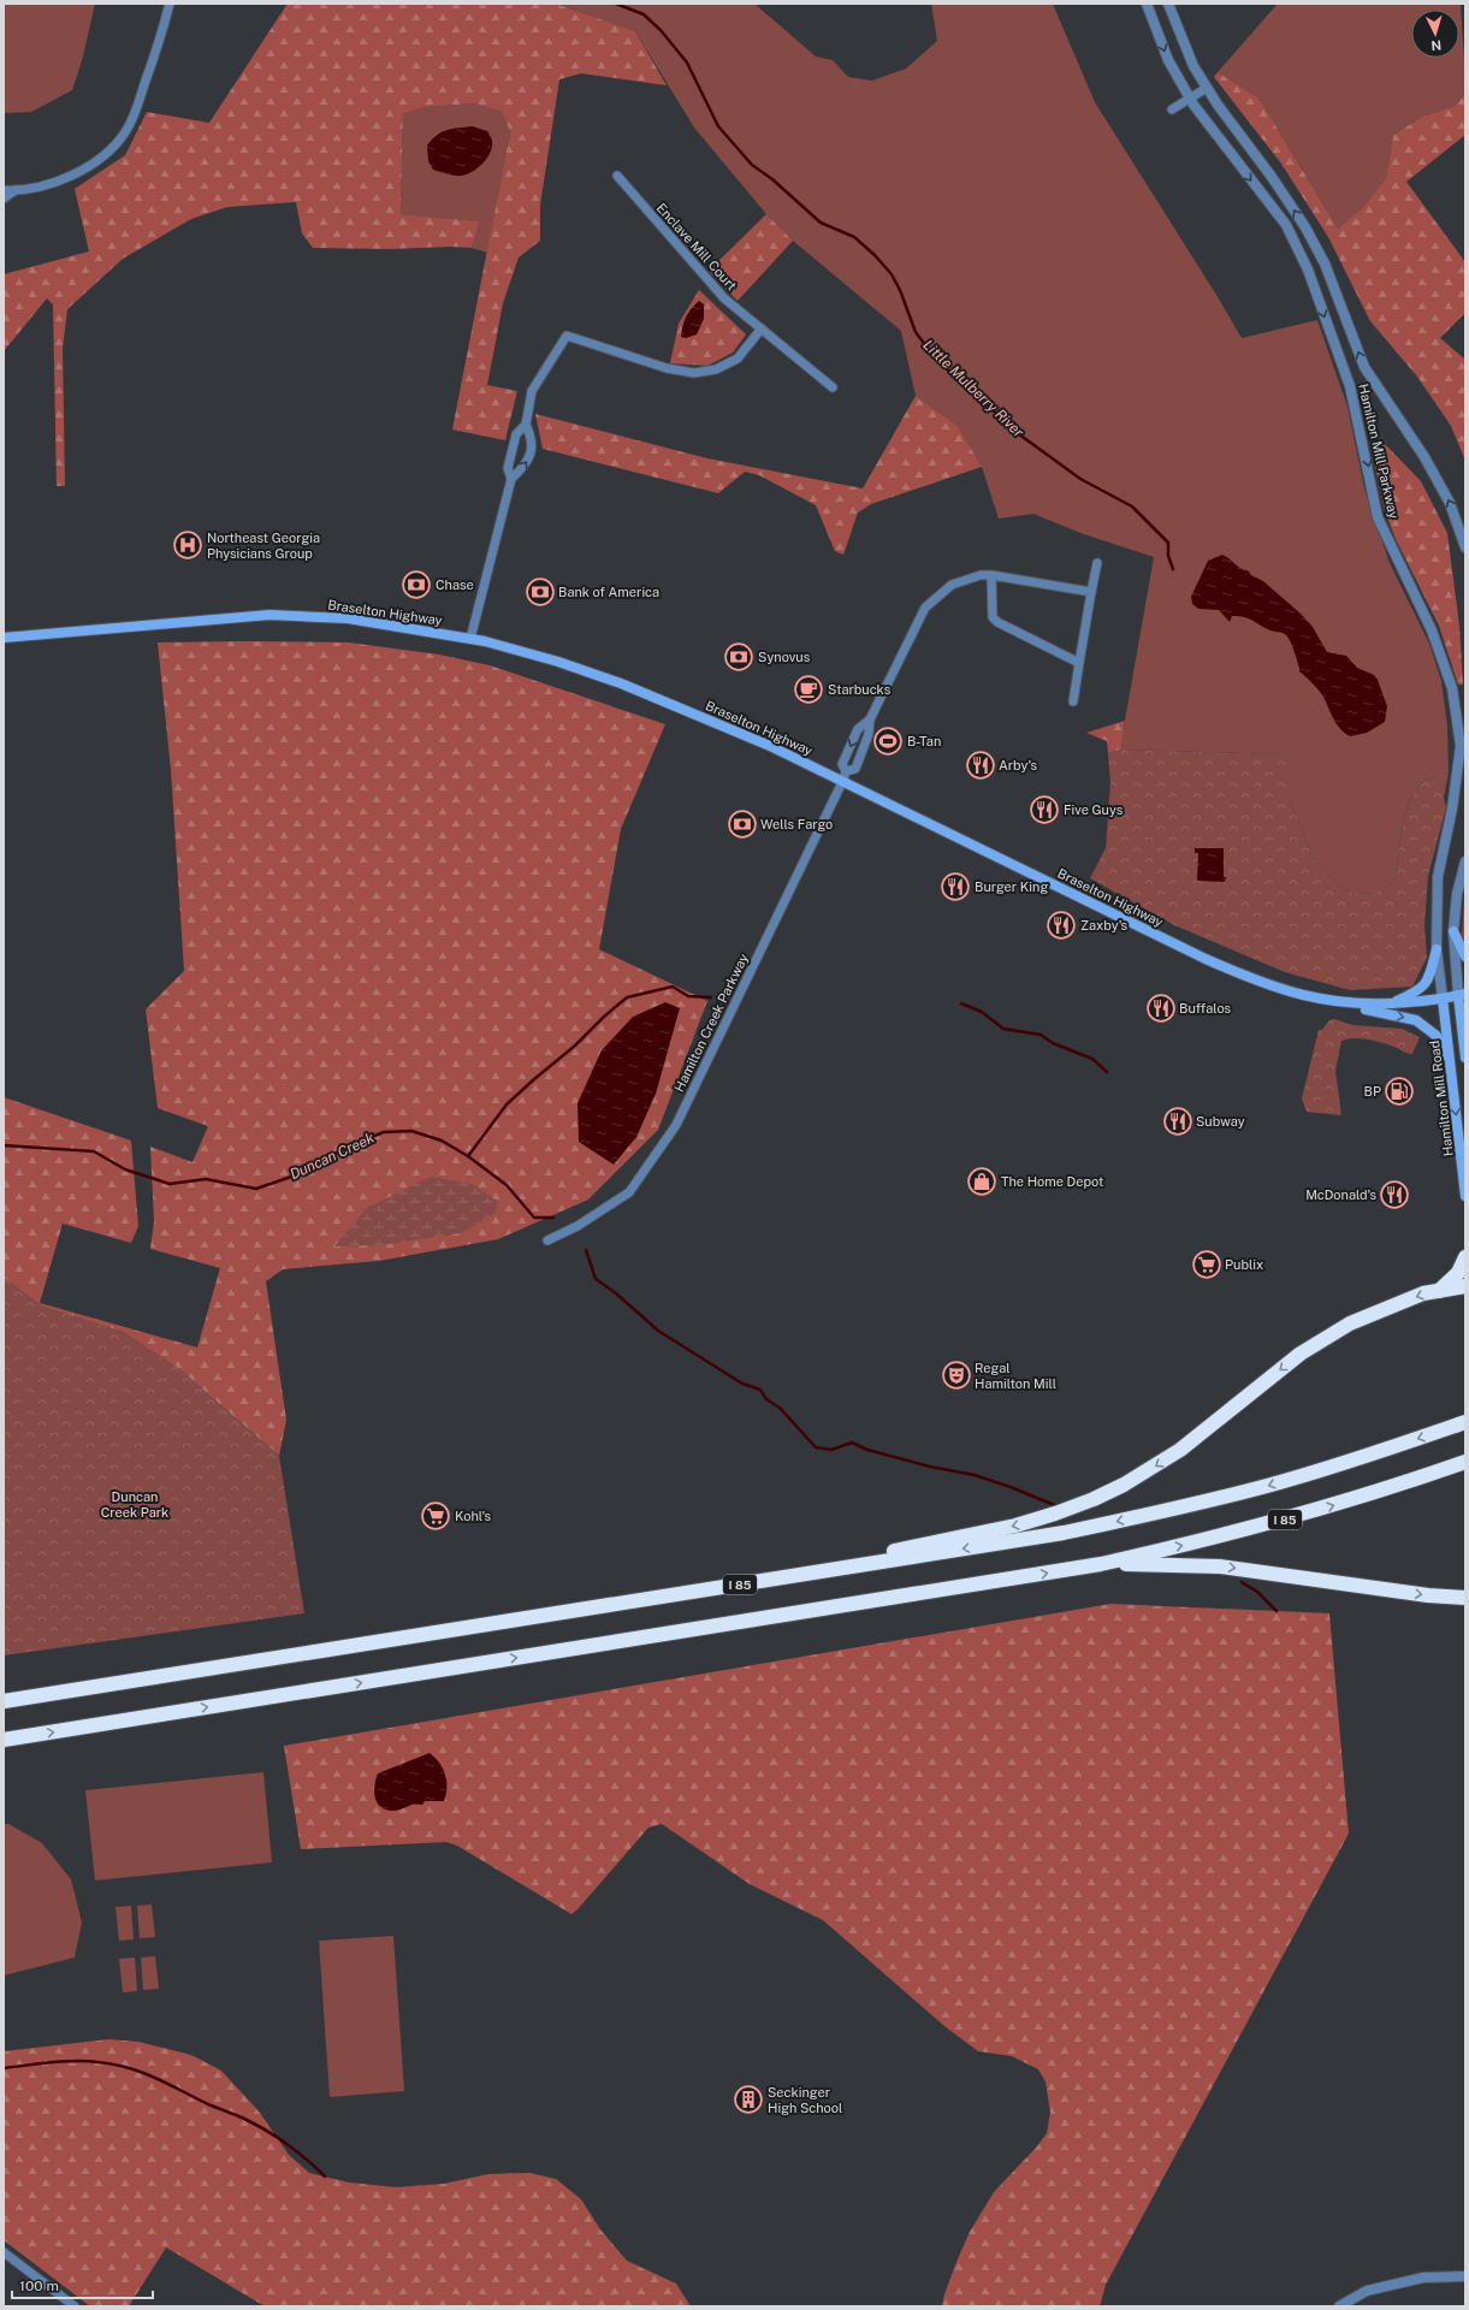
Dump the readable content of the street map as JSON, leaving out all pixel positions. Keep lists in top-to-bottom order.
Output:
{
  "streets": {
    "highway": ["I 85"],
    "main road": ["Braselton Highway", "Hamilton Mill Road"],
    "street": ["Enclave Mill Court", "Hamilton Mill Parkway", "Hamilton Creek Parkway"]
  },
  "crossings": [
    ["Hamilton Mill Parkway", "Braselton Highway"],
    ["Hamilton Mill Parkway", "Hamilton Mill Road"],
    ["Braselton Highway", "Hamilton Creek Parkway"],
    ["Braselton Highway", "Hamilton Mill Road"]
  ],
  "one_way": ["Hamilton Mill Road"],
  "water": ["Little Mulberry River", "Duncan Creek"],
  "parks": ["Duncan Creek Park"],
  "places": {
    "hospital": ["Northeast Georgia Physicians Group"],
    "bank": [
      "Chase",
      "Bank of America",
      "Synovus",
      "Wells Fargo"
    ],
    "cafe": ["Starbucks"],
    "sports": ["B-Tan"],
    "restaurant": [
      "Arby's",
      "Five Guys",
      "Burger King",
      "Zaxby's",
      "Buffalos",
      "Subway",
      "McDonald's"
    ],
    "fuel station": ["BP"],
    "shop": ["The Home Depot"],
    "supermarket": ["Publix", "Kohl's"],
    "theatre": ["Regal Hamilton Mill"],
    "building": ["Seckinger High School"]
  },
  "scale_bar": "100 m",
  "north": "bottom"
}
